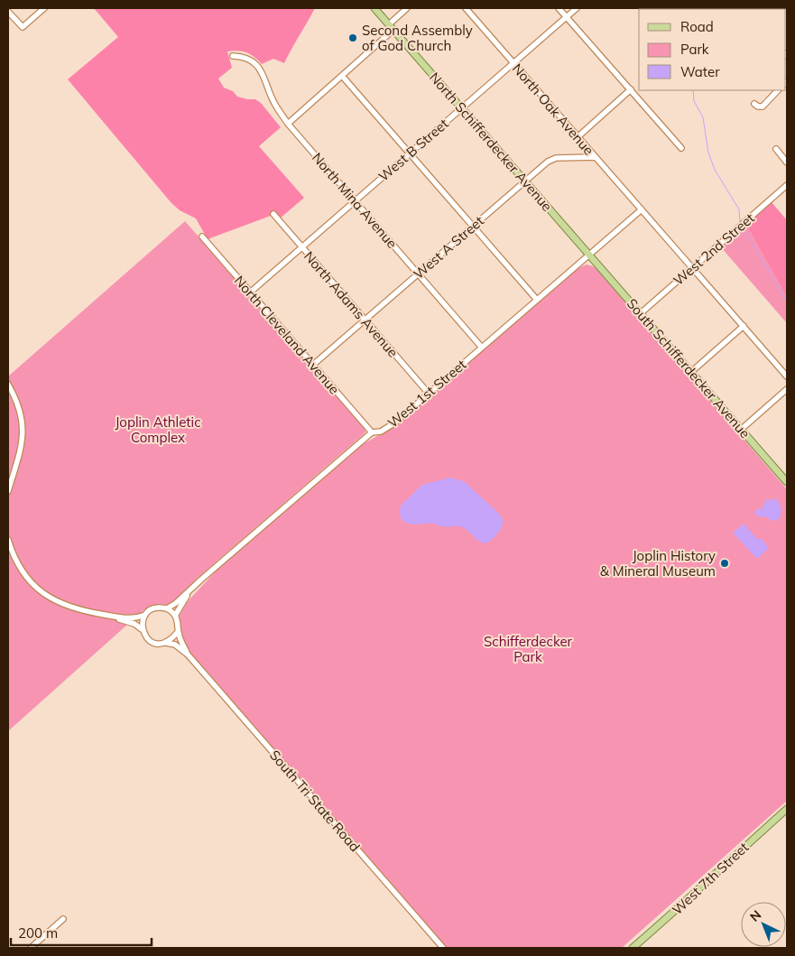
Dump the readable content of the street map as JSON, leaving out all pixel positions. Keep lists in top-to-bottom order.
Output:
{
  "streets": {
    "main road": ["North Schifferdecker Avenue", "South Schifferdecker Avenue", "West 7th Street"],
    "street": [
      "North Oak Avenue",
      "West B Street",
      "North Mina Avenue",
      "West A Street",
      "West 2nd Street",
      "North Adams Avenue",
      "North Cleveland Avenue",
      "West 1st Street",
      "South Tri State Road"
    ]
  },
  "crossings": [
    ["North Oak Avenue", "West B Street"],
    ["North Oak Avenue", "West A Street"],
    ["North Oak Avenue", "West 2nd Street"],
    ["North Oak Avenue", "West 1st Street"],
    ["North Schifferdecker Avenue", "West B Street"],
    ["North Schifferdecker Avenue", "West A Street"],
    ["North Schifferdecker Avenue", "South Schifferdecker Avenue"],
    ["North Schifferdecker Avenue", "West 1st Street"],
    ["West B Street", "North Mina Avenue"],
    ["West B Street", "North Adams Avenue"],
    ["West B Street", "North Cleveland Avenue"],
    ["North Mina Avenue", "West A Street"],
    ["North Mina Avenue", "West 1st Street"],
    ["West A Street", "North Adams Avenue"],
    ["West A Street", "North Cleveland Avenue"],
    ["West 2nd Street", "South Schifferdecker Avenue"],
    ["North Adams Avenue", "West 1st Street"],
    ["North Cleveland Avenue", "West 1st Street"],
    ["South Schifferdecker Avenue", "West 1st Street"],
    ["West 1st Street", "South Tri State Road"]
  ],
  "parks": ["Joplin Athletic Complex", "Schifferdecker Park"],
  "places": ["Second Assembly of God Church", "Joplin History & Mineral Museum"],
  "legend": ["Road", "Park", "Water"],
  "scale_bar": "200 m",
  "north": "top left"
}
